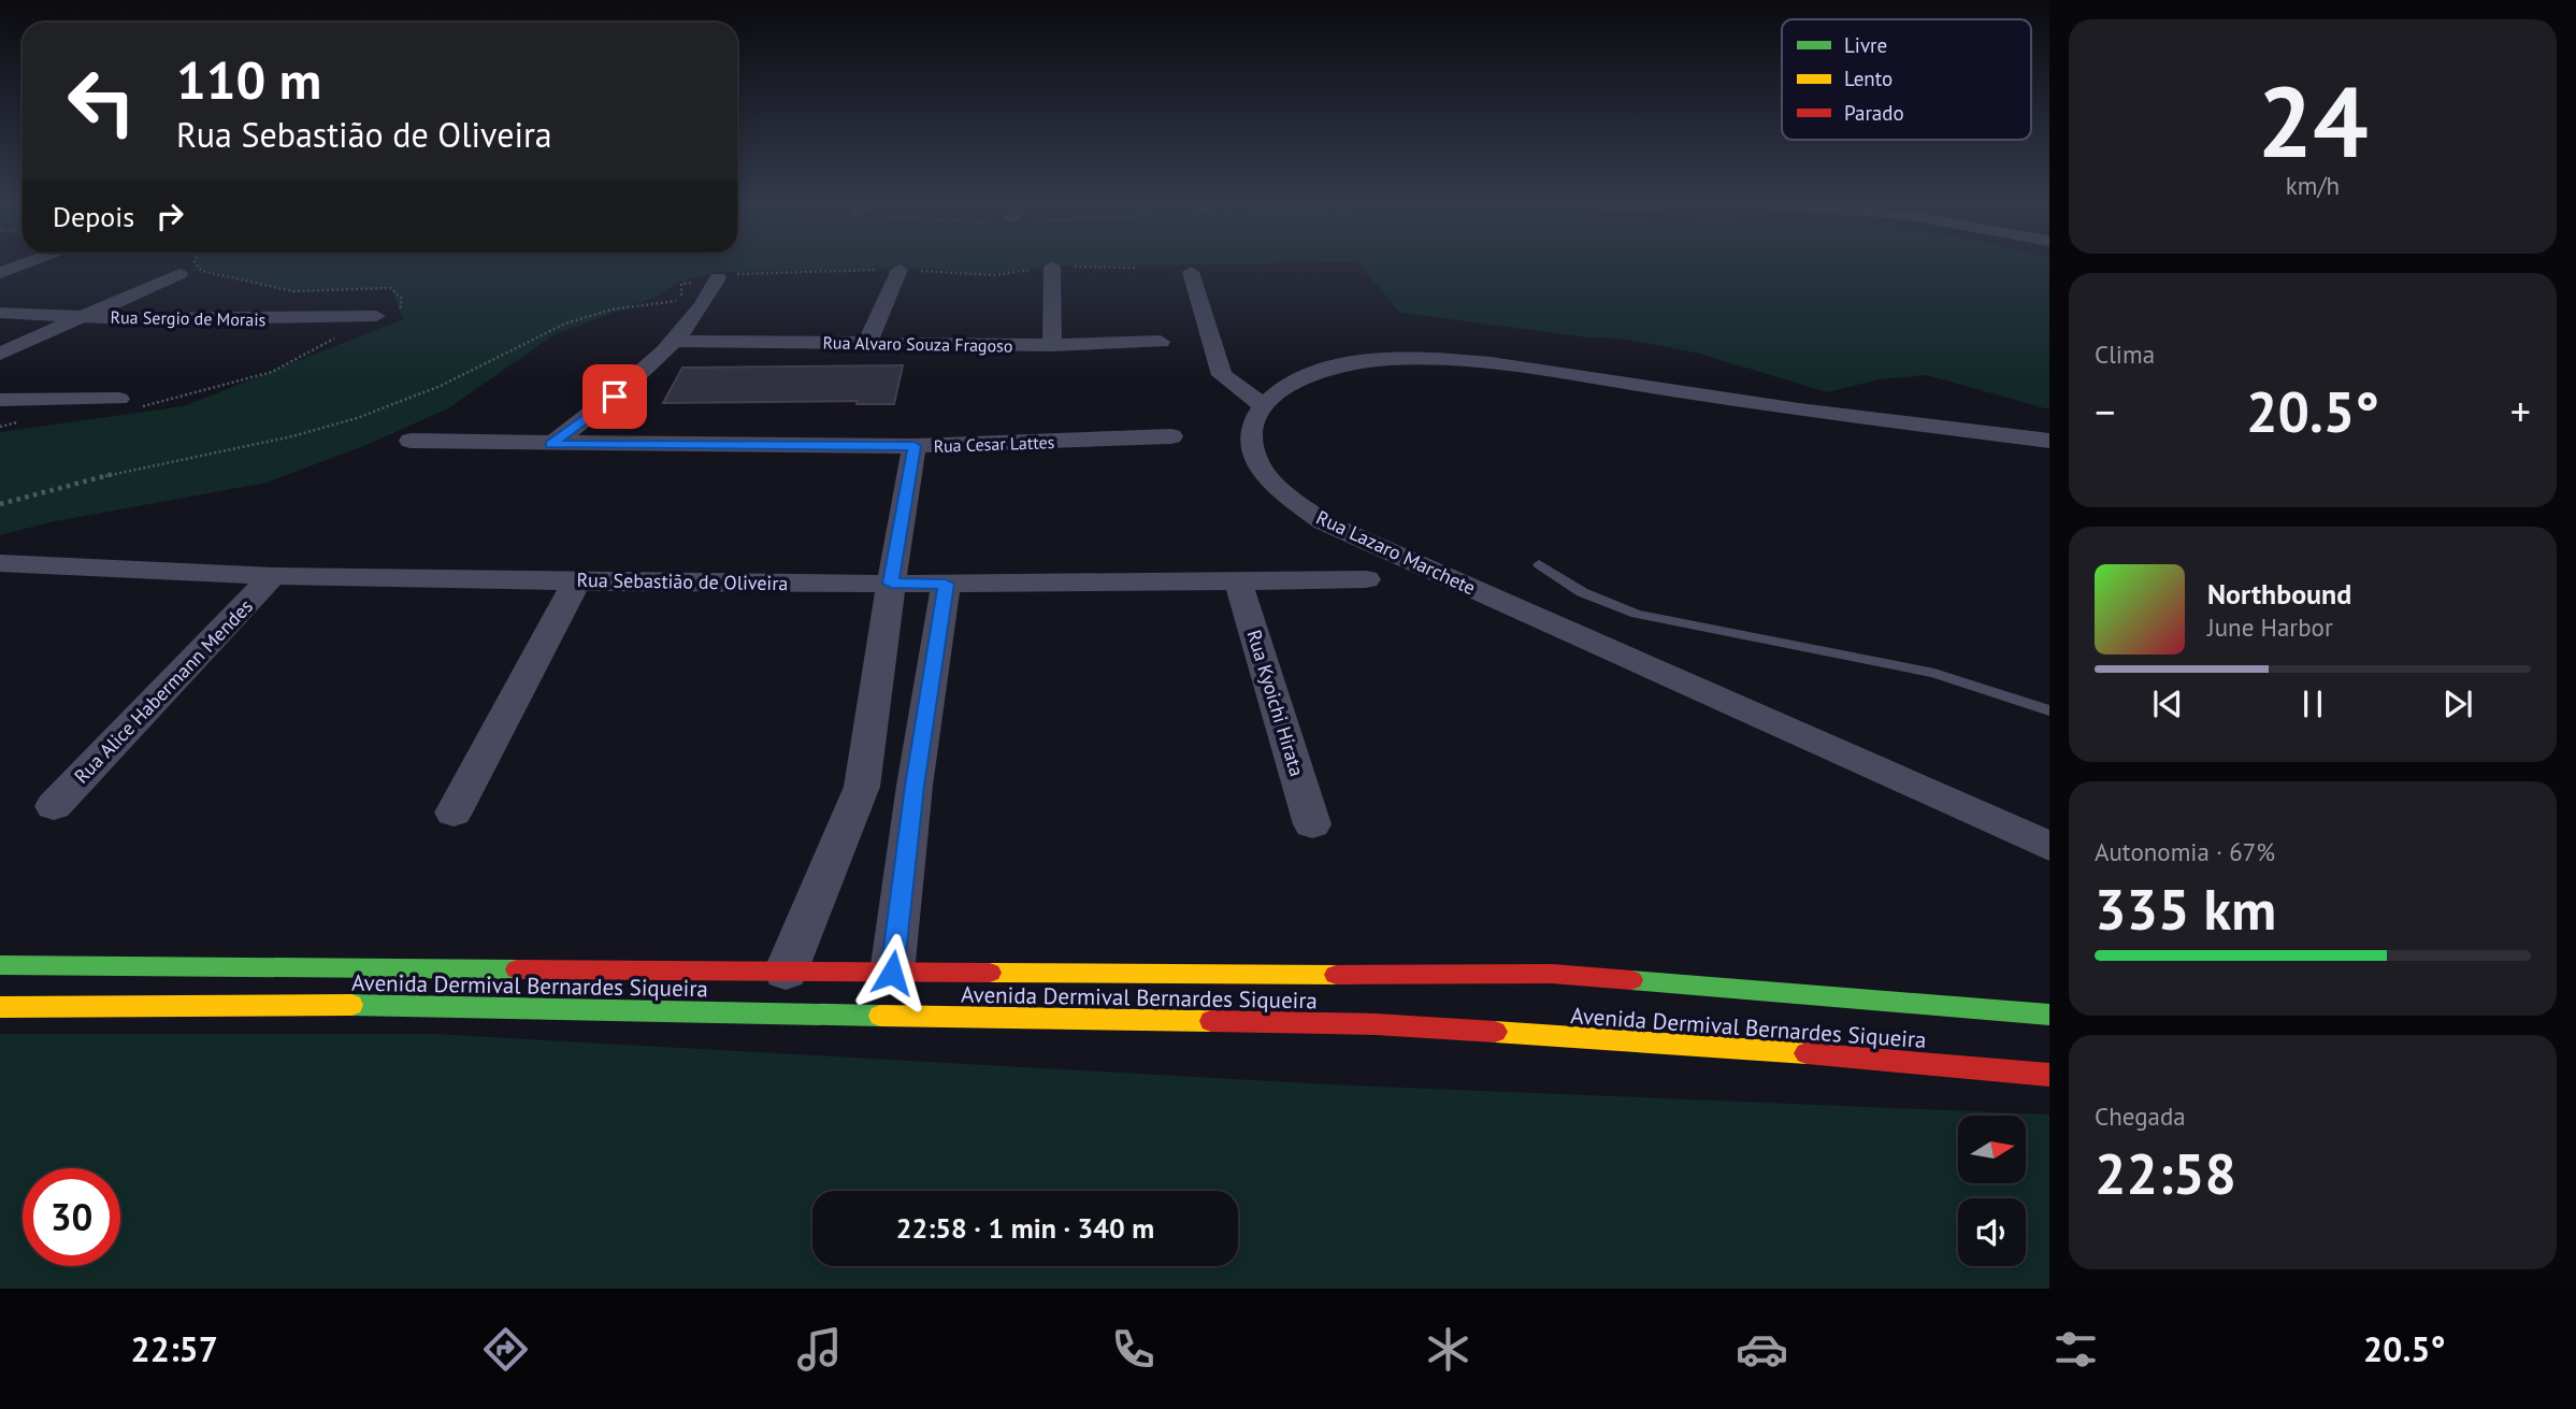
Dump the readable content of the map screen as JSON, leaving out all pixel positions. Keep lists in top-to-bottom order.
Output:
{
  "streets": {
    "main road": ["Avenida Dermival Bernardes Siqueira"],
    "street": [
      "Rua Sergio de Morais",
      "Rua Alvaro Souza Fragoso",
      "Rua Cesar Lattes",
      "Rua Lazaro Marchete",
      "Rua Sebastião de Oliveira",
      "Rua Alice Habermann Mendes",
      "Rua Kyoichi Hirata"
    ]
  },
  "crossings": [
    ["Rua Sebastião de Oliveira", "Rua Alice Habermann Mendes"],
    ["Rua Sebastião de Oliveira", "Rua Kyoichi Hirata"]
  ],
  "legend": ["Livre", "Lento", "Parado"],
  "north": "right",
  "page": {
    "tile": [
      ["24", "km/h"],
      "Clima",
      ["Autonomia · 67%", "335 km"],
      ["Chegada", "22:58"]
    ],
    "turn": ["110 m", "Rua Sebastião de Oliveira"],
    "then": "Depois",
    "heat": ["−", "20.5°", "+"],
    "song": ["Northbound", "June Harbor"],
    "limit": "30",
    "trip": "22:58 · 1 min · 340 m",
    "tabs": ["22:57", "20.5°"]
  }
}
